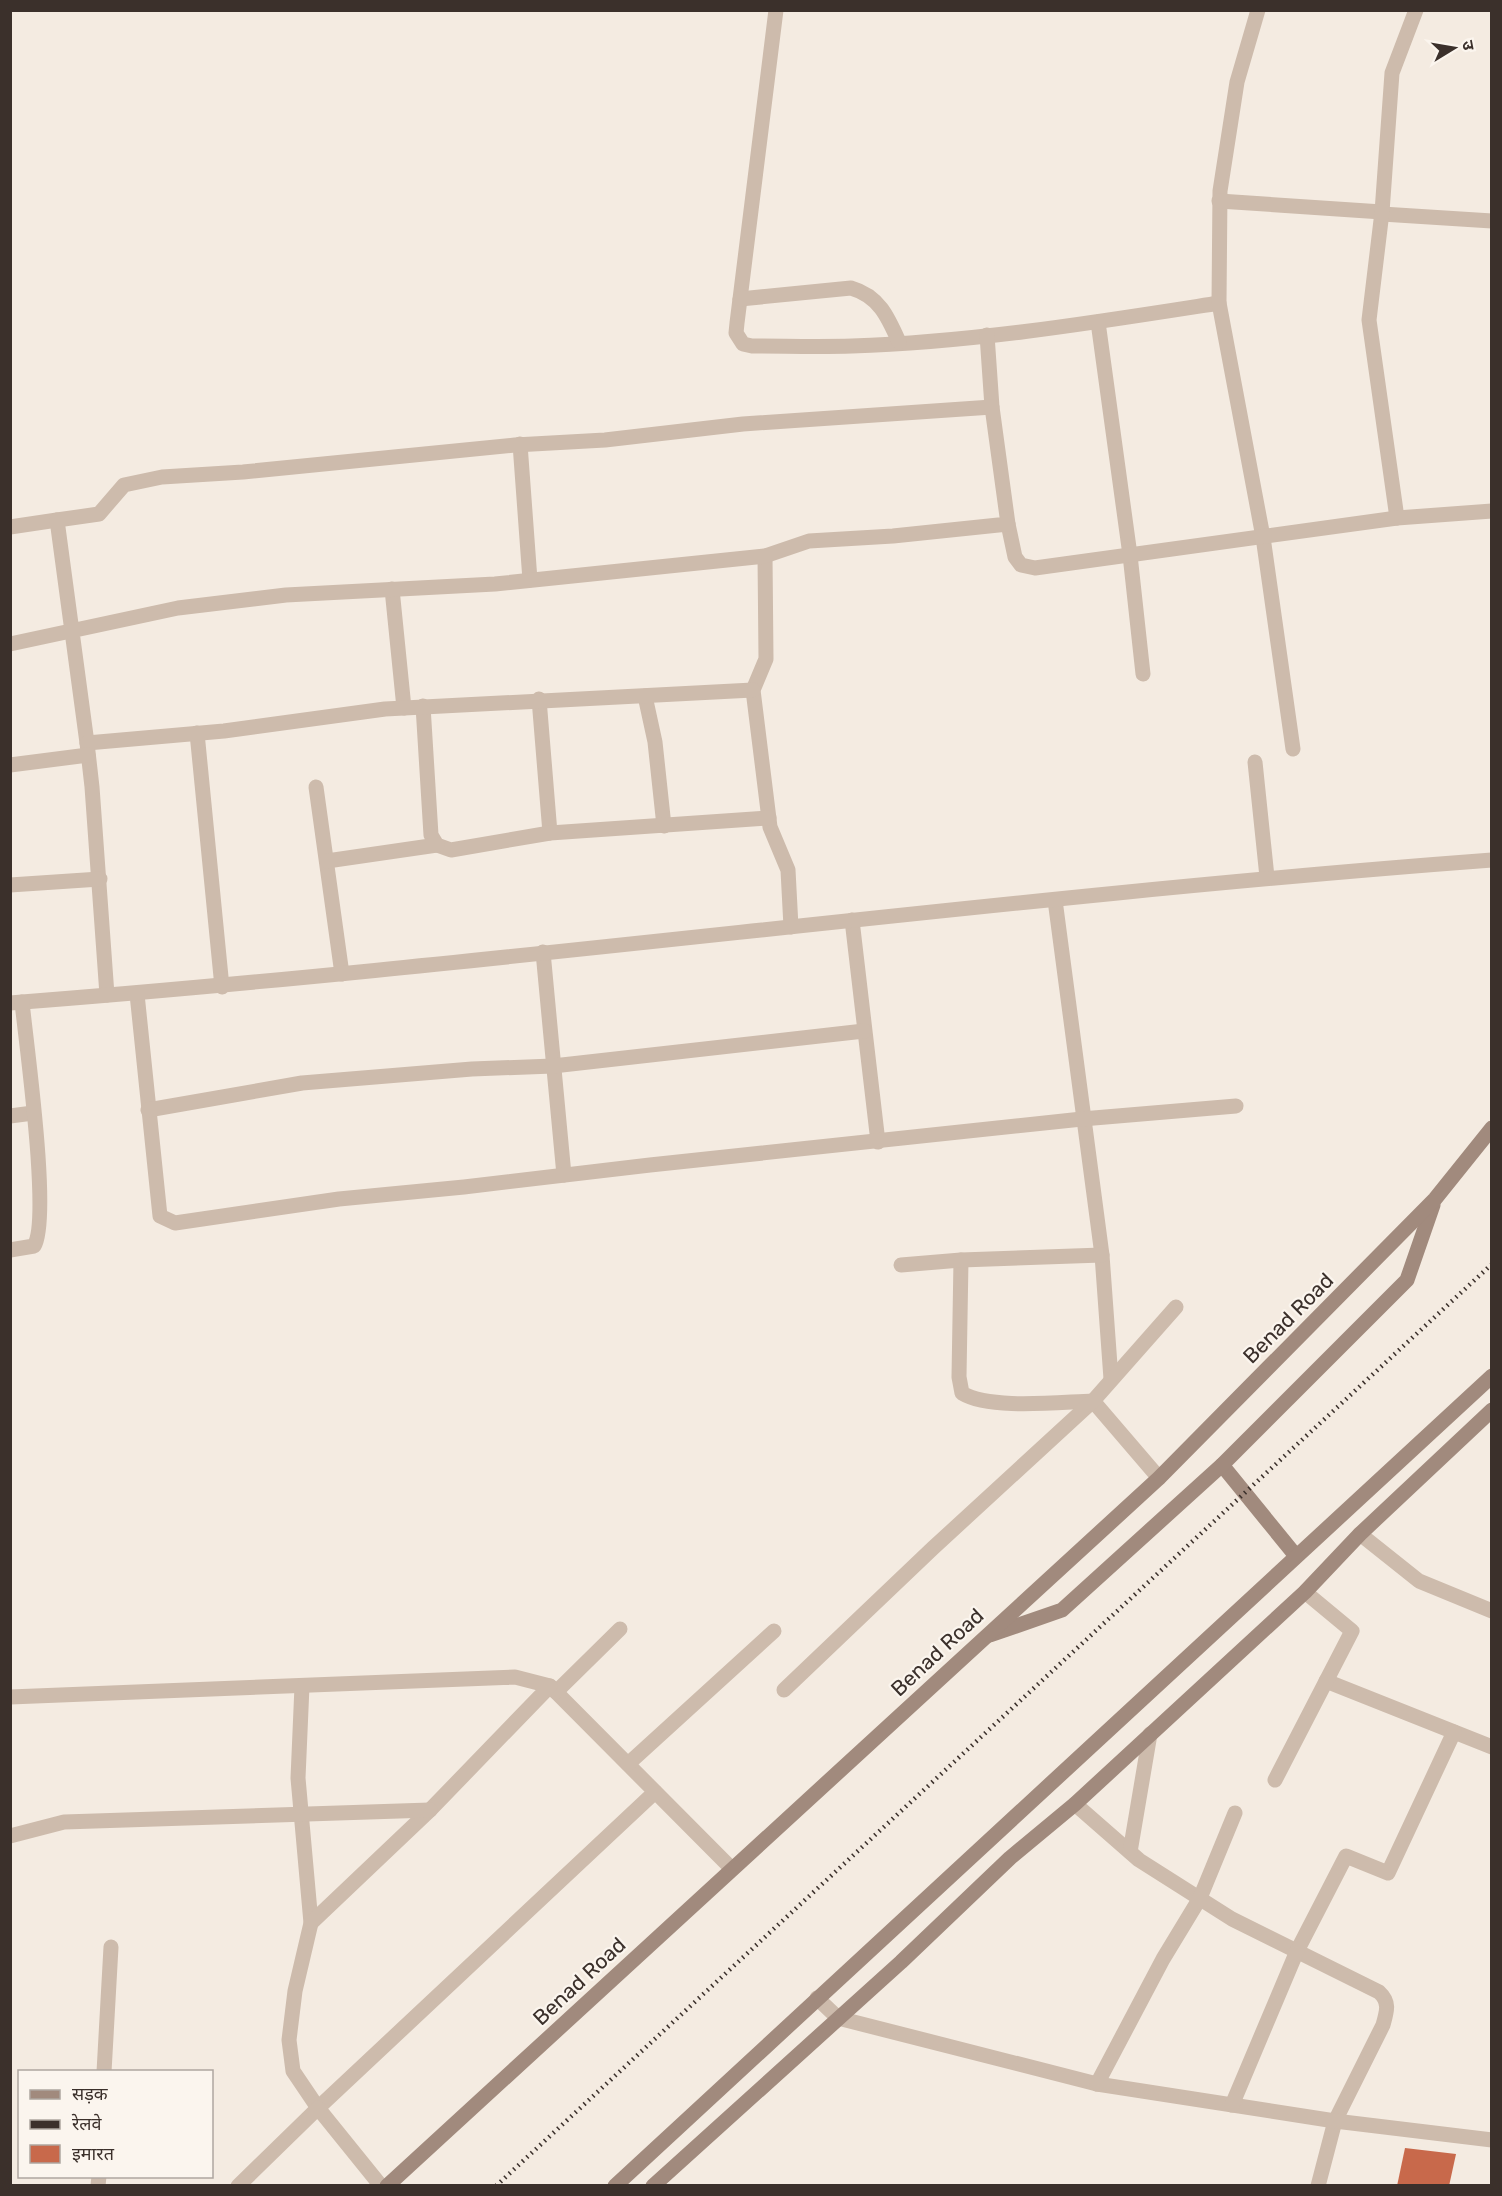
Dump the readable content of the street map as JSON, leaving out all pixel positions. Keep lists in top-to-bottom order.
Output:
{
  "streets": {
    "street": ["Benad Road"]
  },
  "legend": ["सड़क", "रेलवे", "इमारत"],
  "north": "right"
}
